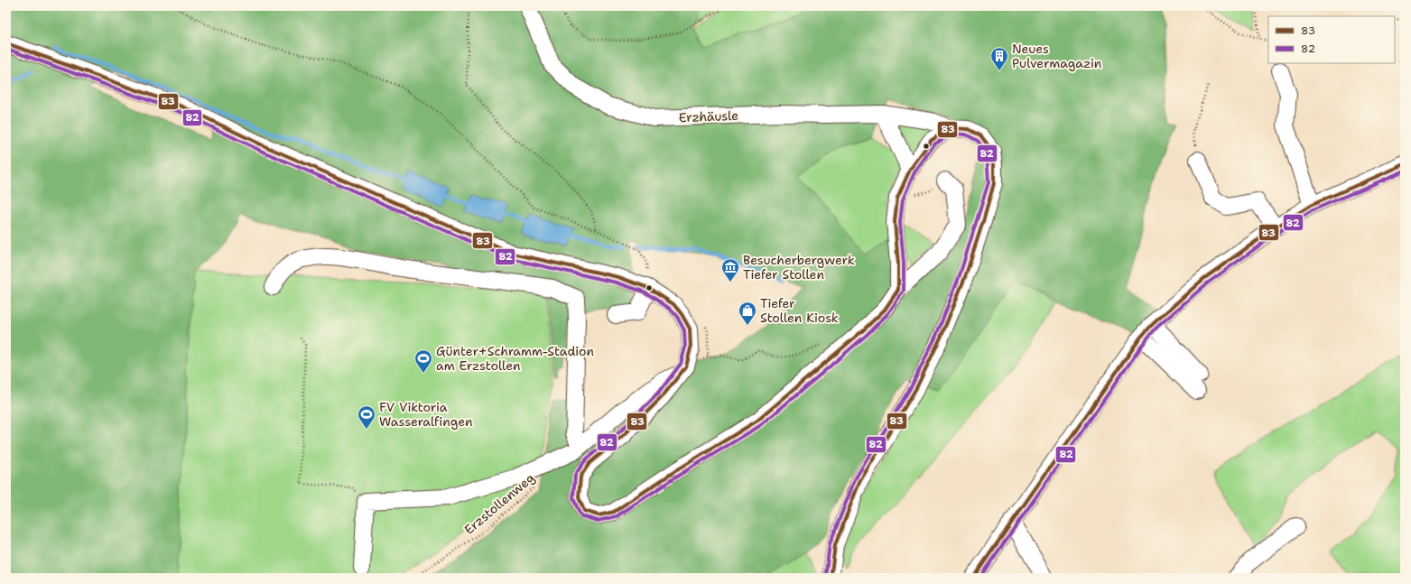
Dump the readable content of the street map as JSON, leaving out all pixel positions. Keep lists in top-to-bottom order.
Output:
{
  "streets": {
    "street": ["Erzhäusle"],
    "path": ["Erzstollenweg"]
  },
  "places": {
    "building": ["Neues Pulvermagazin"],
    "museum": ["Besucherbergwerk Tiefer Stollen"],
    "shop": ["Tiefer Stollen Kiosk"],
    "sports": ["Günter+Schramm-Stadion am Erzstollen", "FV Viktoria Wasseralfingen"]
  },
  "lines": ["transit line 83", "transit line 82"],
  "legend": ["83", "82"]
}
